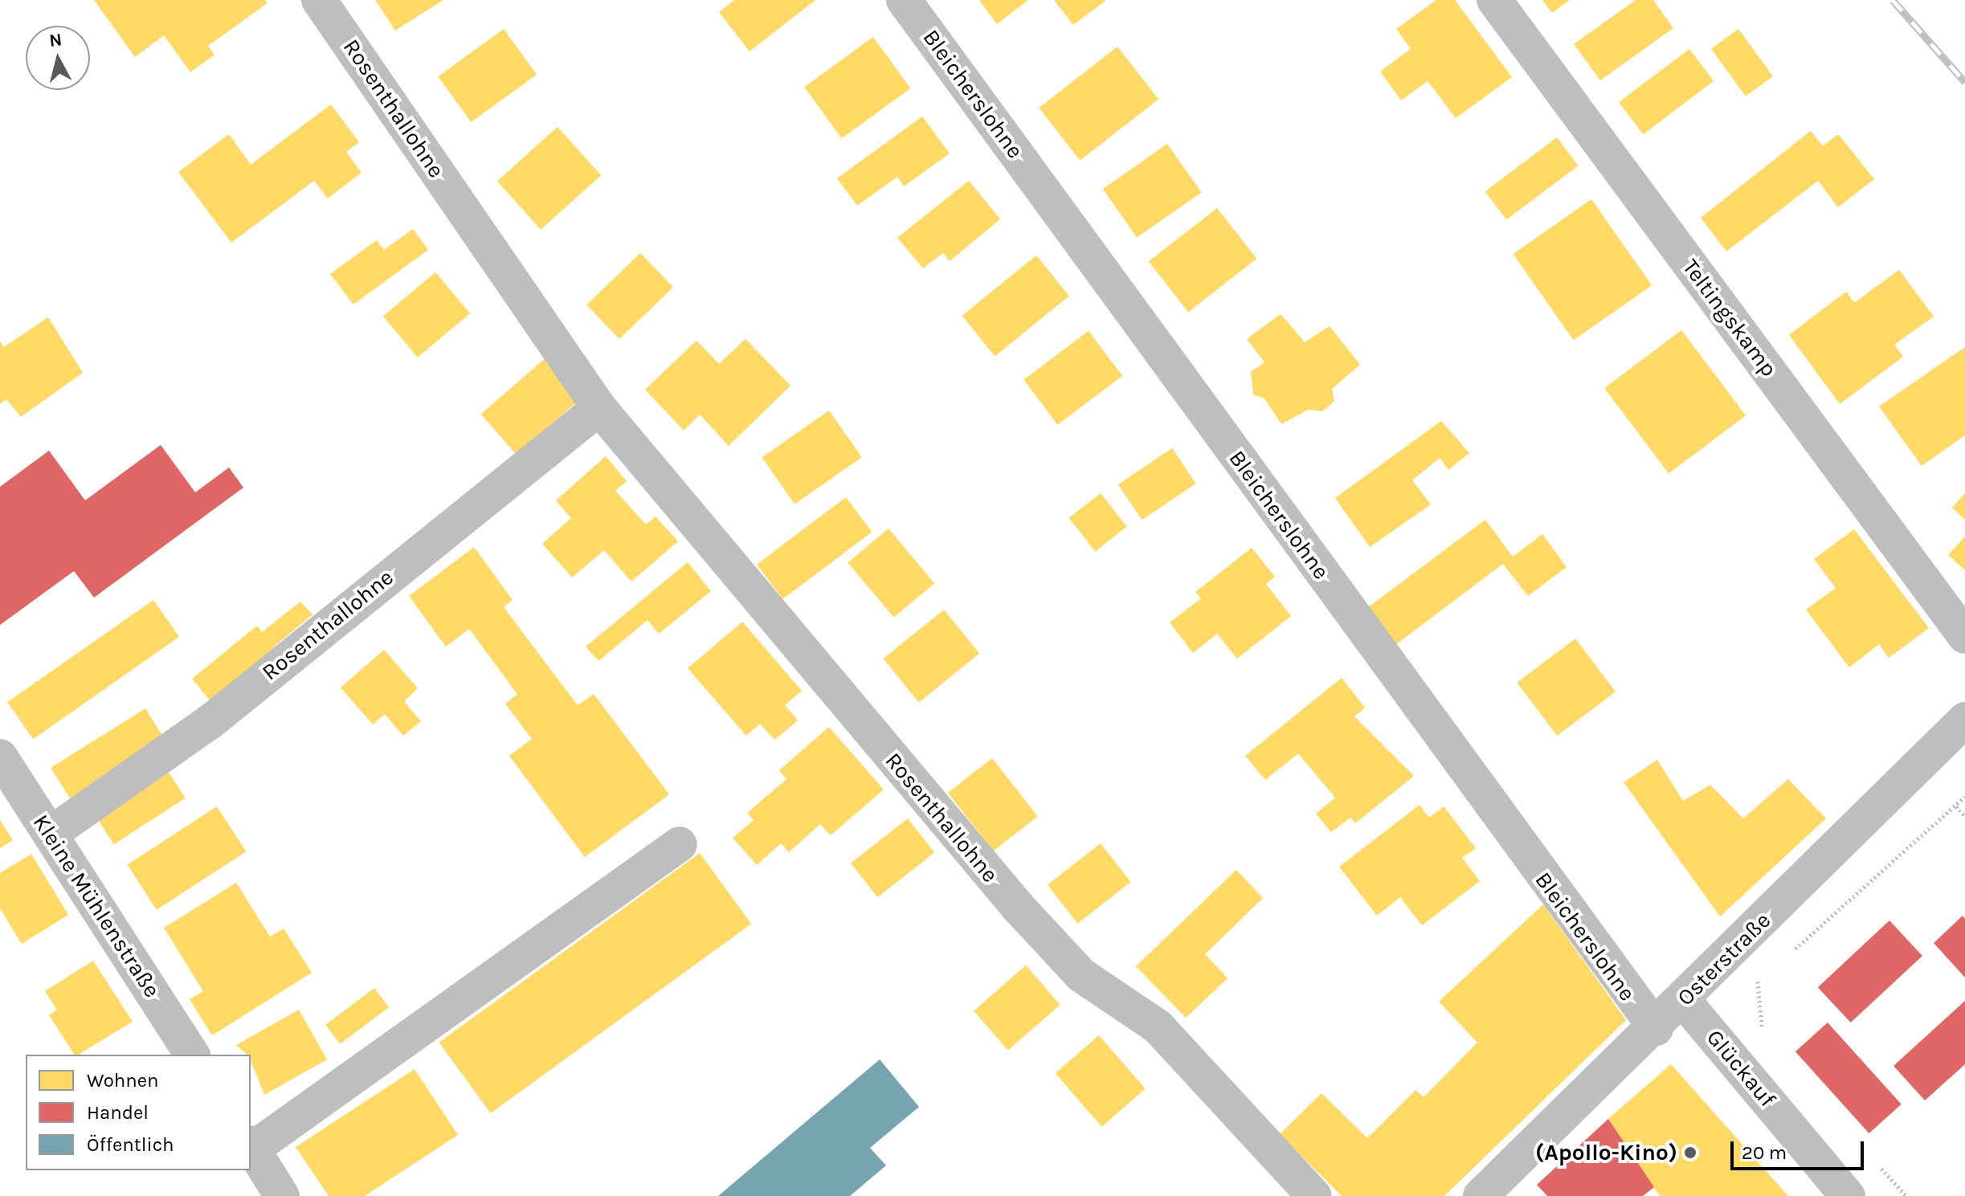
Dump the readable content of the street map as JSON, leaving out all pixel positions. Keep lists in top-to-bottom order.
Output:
{
  "streets": {
    "street": [
      "Bleicherslohne",
      "Rosenthallohne",
      "Teltingskamp",
      "Kleine Mühlenstraße",
      "Osterstraße",
      "Glückauf"
    ]
  },
  "crossings": [
    ["Bleicherslohne", "Osterstraße"],
    ["Rosenthallohne", "Kleine Mühlenstraße"],
    ["Osterstraße", "Glückauf"]
  ],
  "places": ["(Apollo-Kino)"],
  "legend": ["Wohnen", "Handel", "Öffentlich"],
  "scale_bar": "20 m",
  "north": "top"
}
